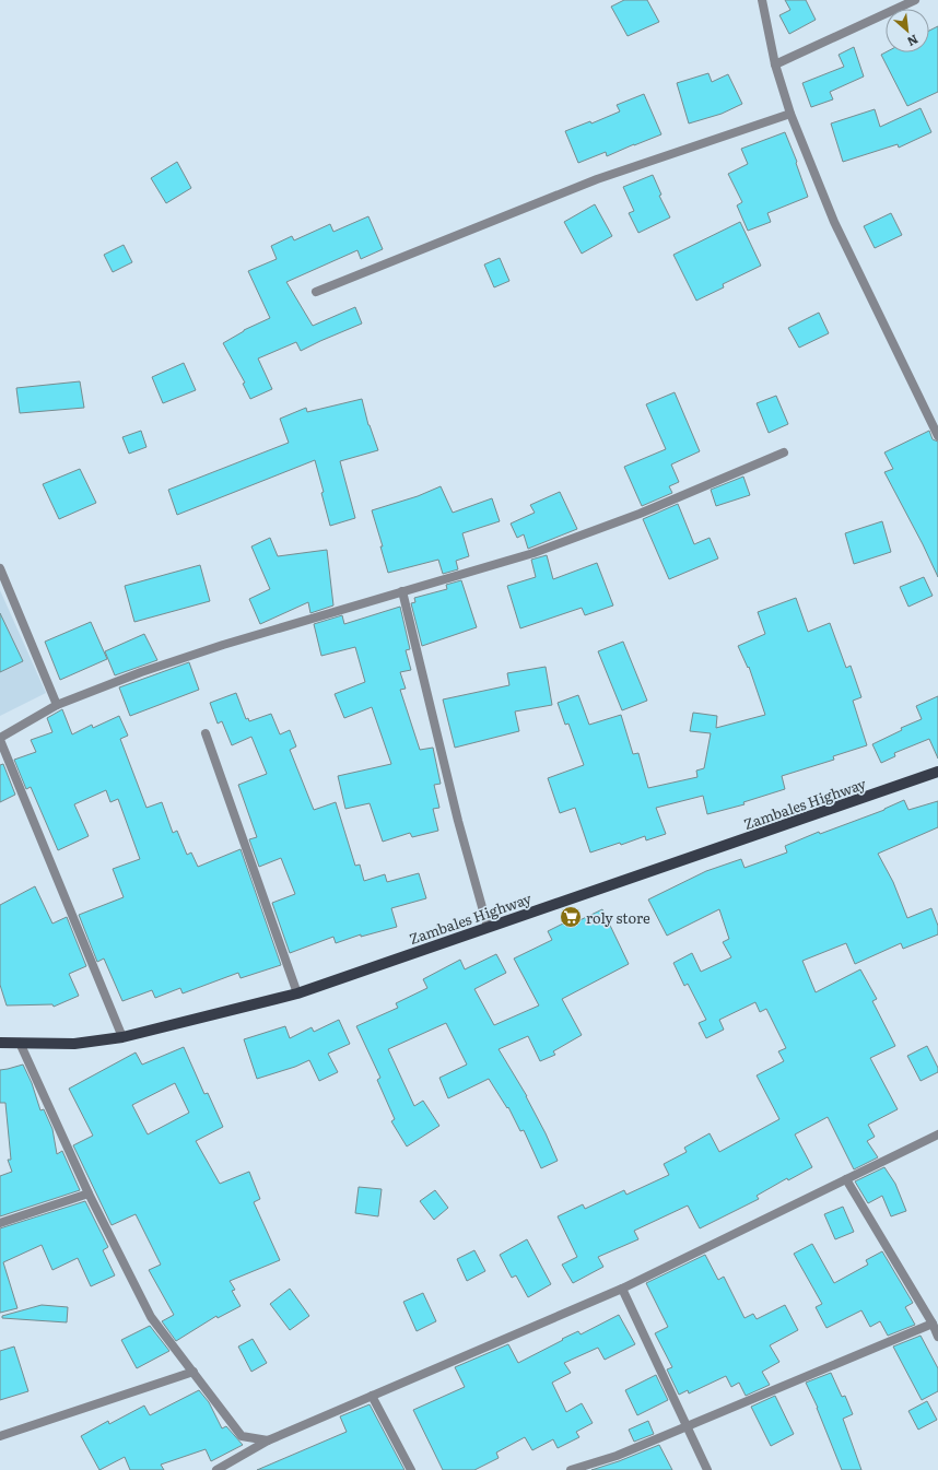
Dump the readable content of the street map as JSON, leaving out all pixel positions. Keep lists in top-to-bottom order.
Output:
{
  "streets": {
    "main road": ["Zambales Highway"]
  },
  "places": {
    "supermarket": ["roly store"]
  },
  "north": "bottom right"
}
